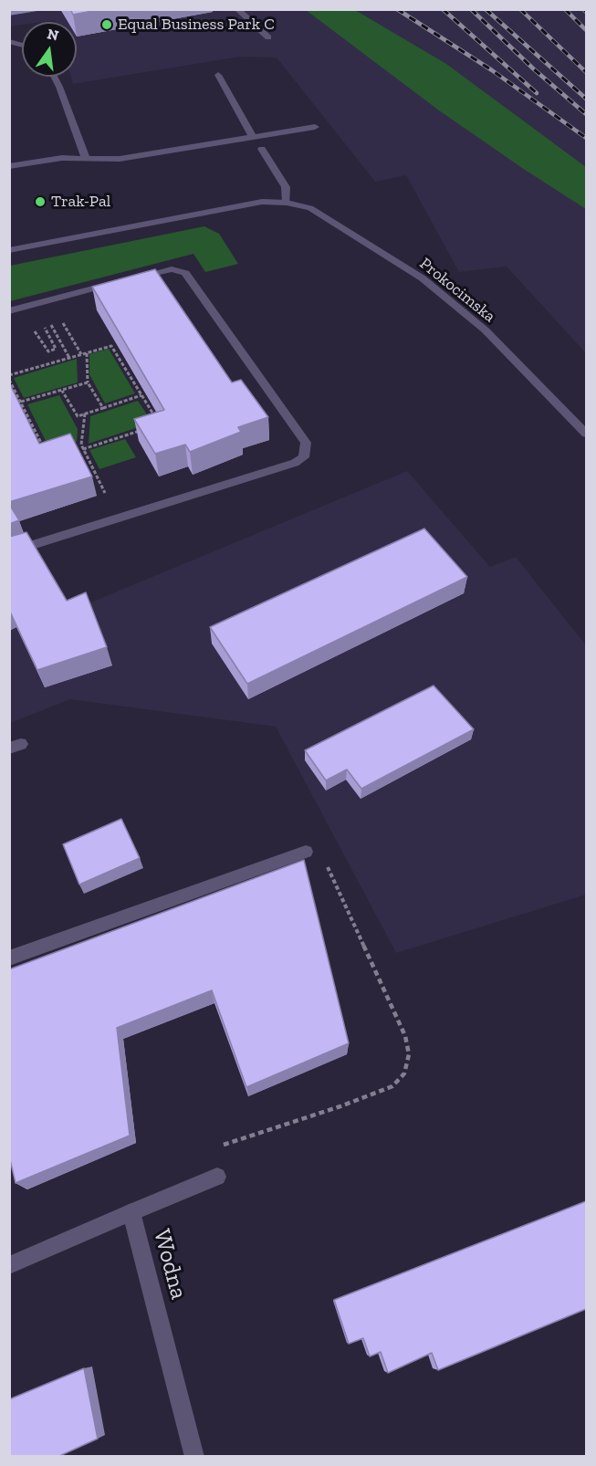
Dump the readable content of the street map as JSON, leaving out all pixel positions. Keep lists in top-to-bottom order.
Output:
{
  "streets": {
    "street": ["Prokocimska", "Wodna"]
  },
  "places": ["Equal Business Park C", "Trak-Pal"],
  "north": "top"
}
